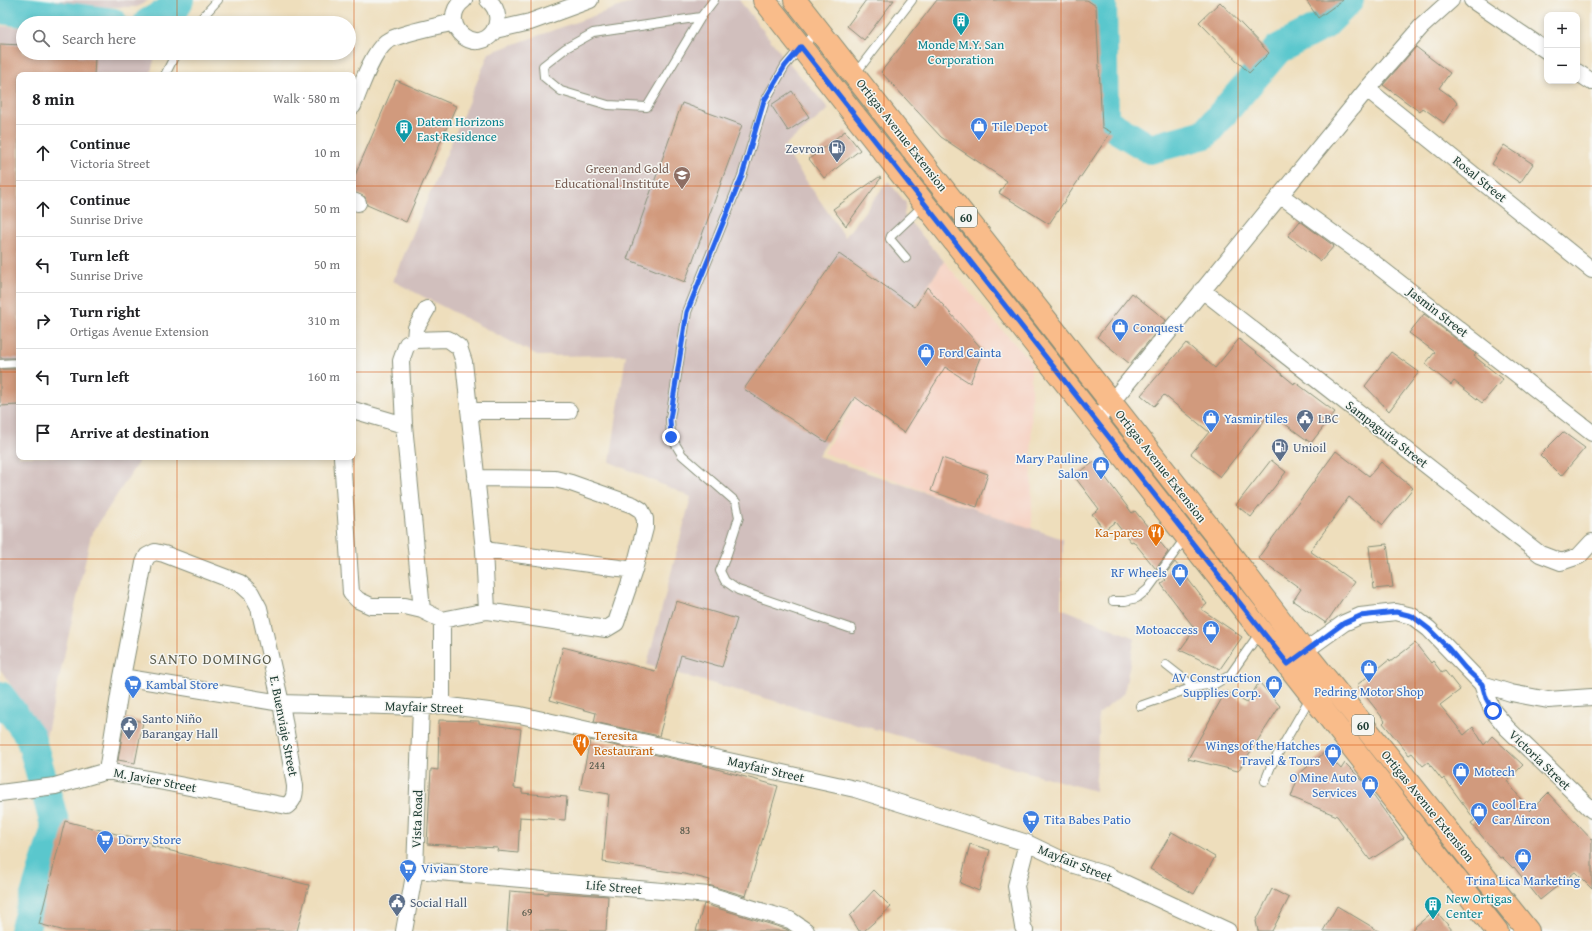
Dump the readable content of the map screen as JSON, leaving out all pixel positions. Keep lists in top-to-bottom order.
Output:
{
  "streets": {
    "main road": ["Ortigas Avenue Extension", "60"],
    "street": [
      "Rosal Street",
      "Jasmin Street",
      "Sampaguita Street",
      "Mayfair Street",
      "E. Buenviaje Street",
      "Victoria Street",
      "M. Javier Street",
      "Vista Road",
      "Life Street"
    ]
  },
  "crossings": [
    ["Mayfair Street", "E. Buenviaje Street"],
    ["Mayfair Street", "Vista Road"],
    ["E. Buenviaje Street", "M. Javier Street"],
    ["Vista Road", "Life Street"]
  ],
  "districts": ["SANTO DOMINGO"],
  "places": {
    "building": ["Monde M.Y. San Corporation", "Datem Horizons East Residence", "New Ortigas Center"],
    "shop": [
      "Tile Depot",
      "Conquest",
      "Ford Cainta",
      "Yasmir tiles",
      "Mary Pauline Salon",
      "RF Wheels",
      "Motoaccess",
      "Pedring Motor Shop",
      "AV Construction Supplies Corp.",
      "Wings of the Hatches Travel & Tours",
      "Motech",
      "O Mine Auto Services",
      "Cool Era Car Aircon",
      "Trina Lica Marketing"
    ],
    "fuel station": ["Zevron", "Unioil"],
    "school or university": ["Green and Gold Educational Institute"],
    "public building": ["LBC", "Santo Niño Barangay Hall", "Social Hall"],
    "restaurant": ["Ka-pares", "Teresita Restaurant"],
    "supermarket": [
      "Kambal Store",
      "Tita Babes Patio",
      "Dorry Store",
      "Vivian Store"
    ]
  },
  "house_numbers": ["244", "83", "69"],
  "page": {
    "map_buttons": ["+", "−"],
    "search": "Search here",
    "heading": ["8 min", "Walk · 580 m"],
    "list": [
      ["Continue", "Victoria Street", "10 m"],
      ["Continue", "Sunrise Drive", "50 m"],
      ["Turn left", "Sunrise Drive", "50 m"],
      ["Turn right", "Ortigas Avenue Extension", "310 m"],
      ["Turn left", "160 m"],
      "Arrive at destination"
    ]
  }
}
